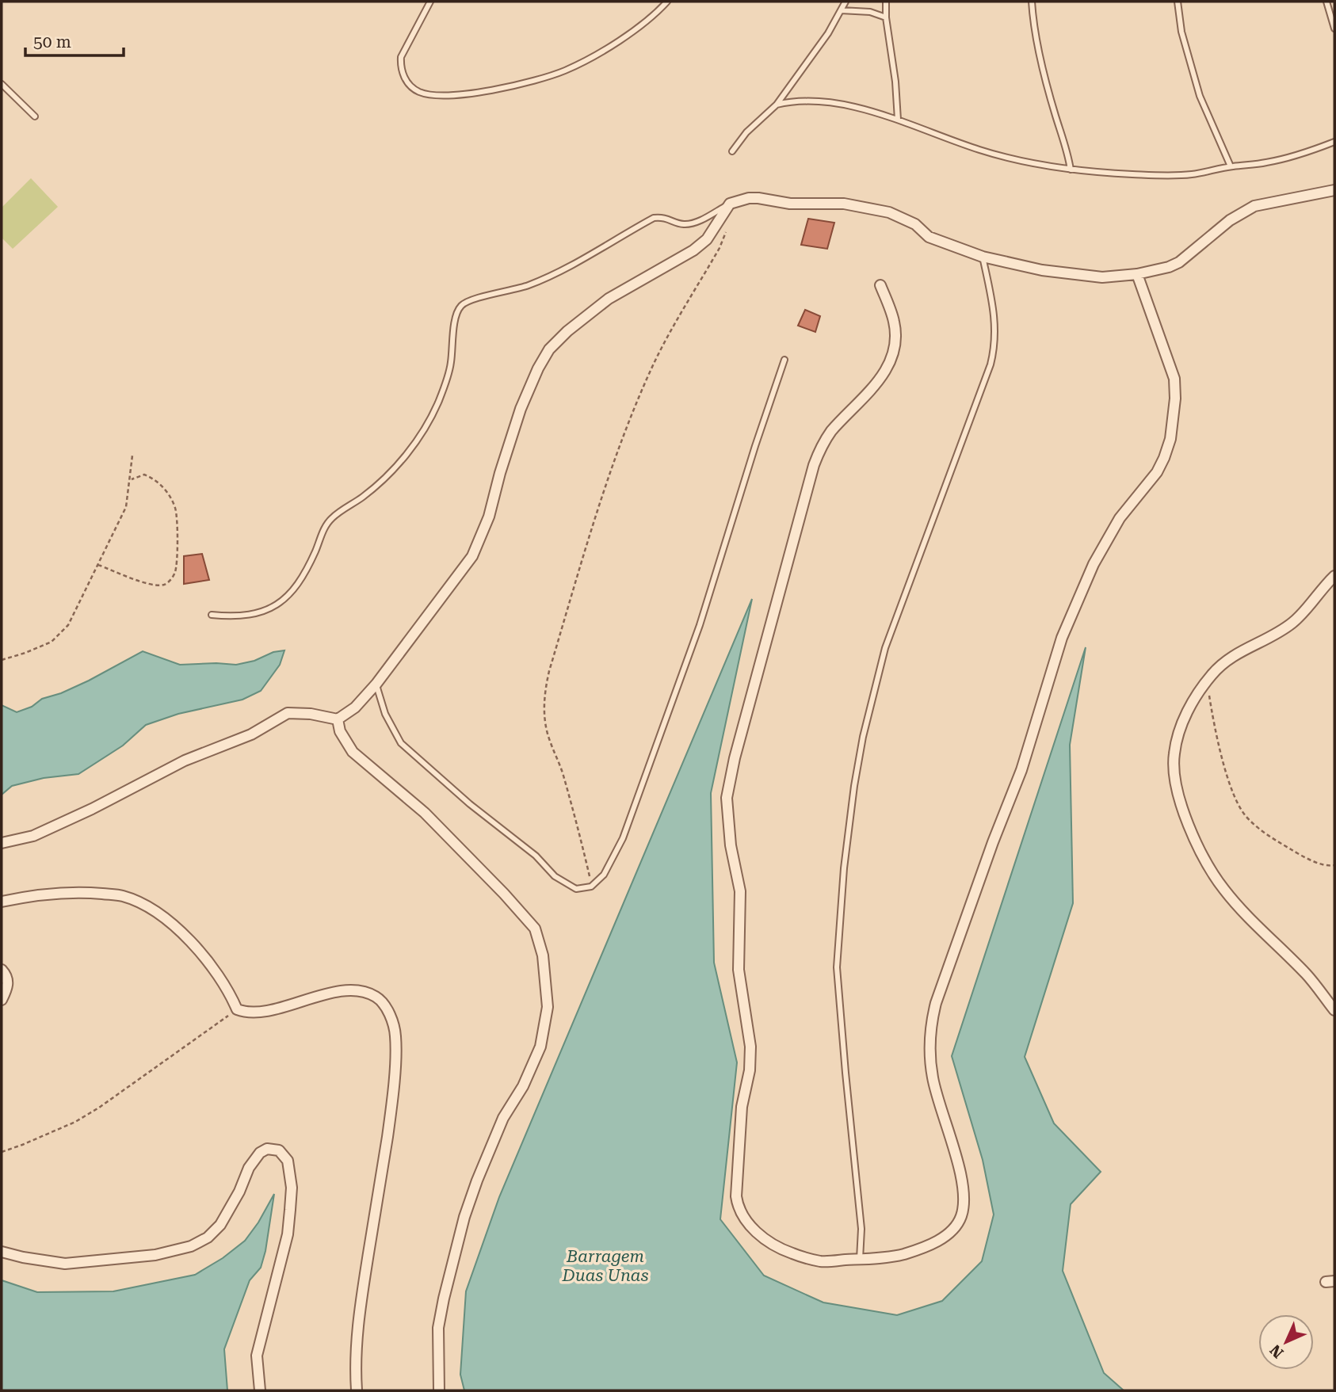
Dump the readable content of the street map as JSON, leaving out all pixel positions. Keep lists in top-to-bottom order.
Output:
{
  "water": ["Barragem Duas Unas"],
  "scale_bar": "50 m",
  "north": "bottom left"
}
